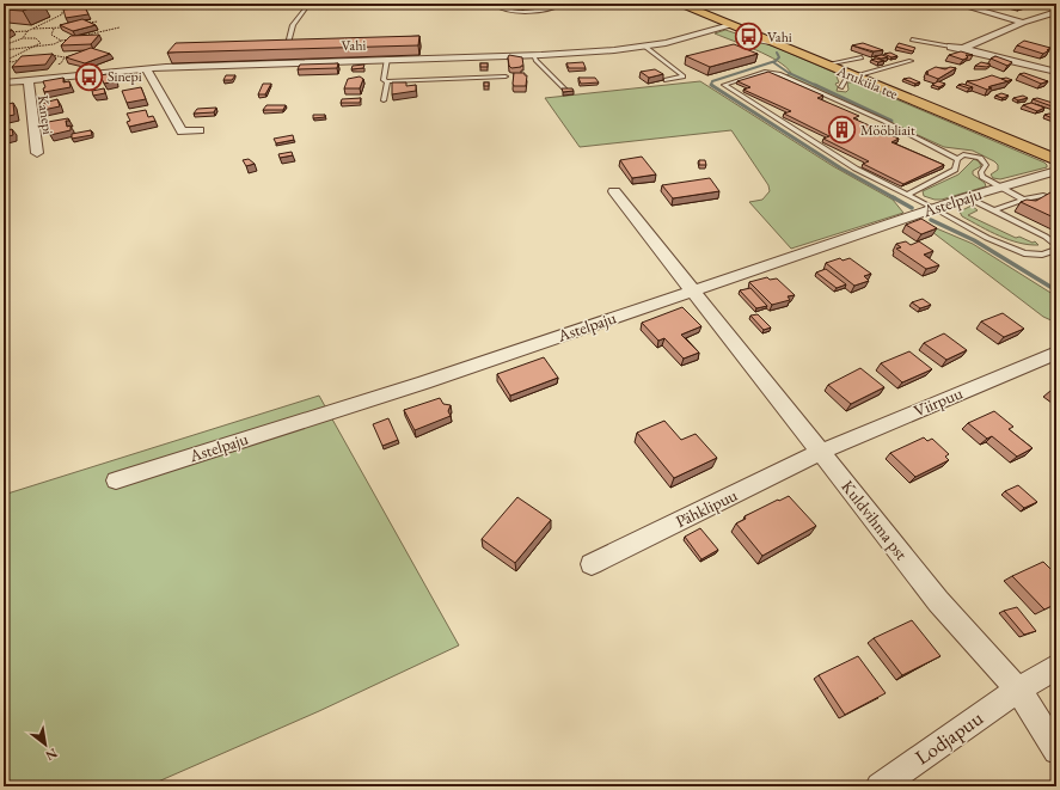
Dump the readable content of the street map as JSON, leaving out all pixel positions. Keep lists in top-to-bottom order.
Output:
{
  "streets": {
    "highway": ["Aruküla tee"],
    "street": [
      "Vahi",
      "Kanepi",
      "Astelpaju",
      "Viirpuu",
      "Pähklipuu",
      "Kuldvihma pst",
      "Lodjapuu"
    ]
  },
  "crossings": [
    ["Vahi", "Aruküla tee"],
    ["Vahi", "Kanepi"],
    ["Astelpaju", "Kuldvihma pst"],
    ["Viirpuu", "Pähklipuu"],
    ["Viirpuu", "Kuldvihma pst"],
    ["Pähklipuu", "Kuldvihma pst"],
    ["Kuldvihma pst", "Lodjapuu"]
  ],
  "places": {
    "bus stop": ["Vahi", "Sinepi"],
    "building": ["Mööbliait"]
  },
  "north": "bottom right"
}
